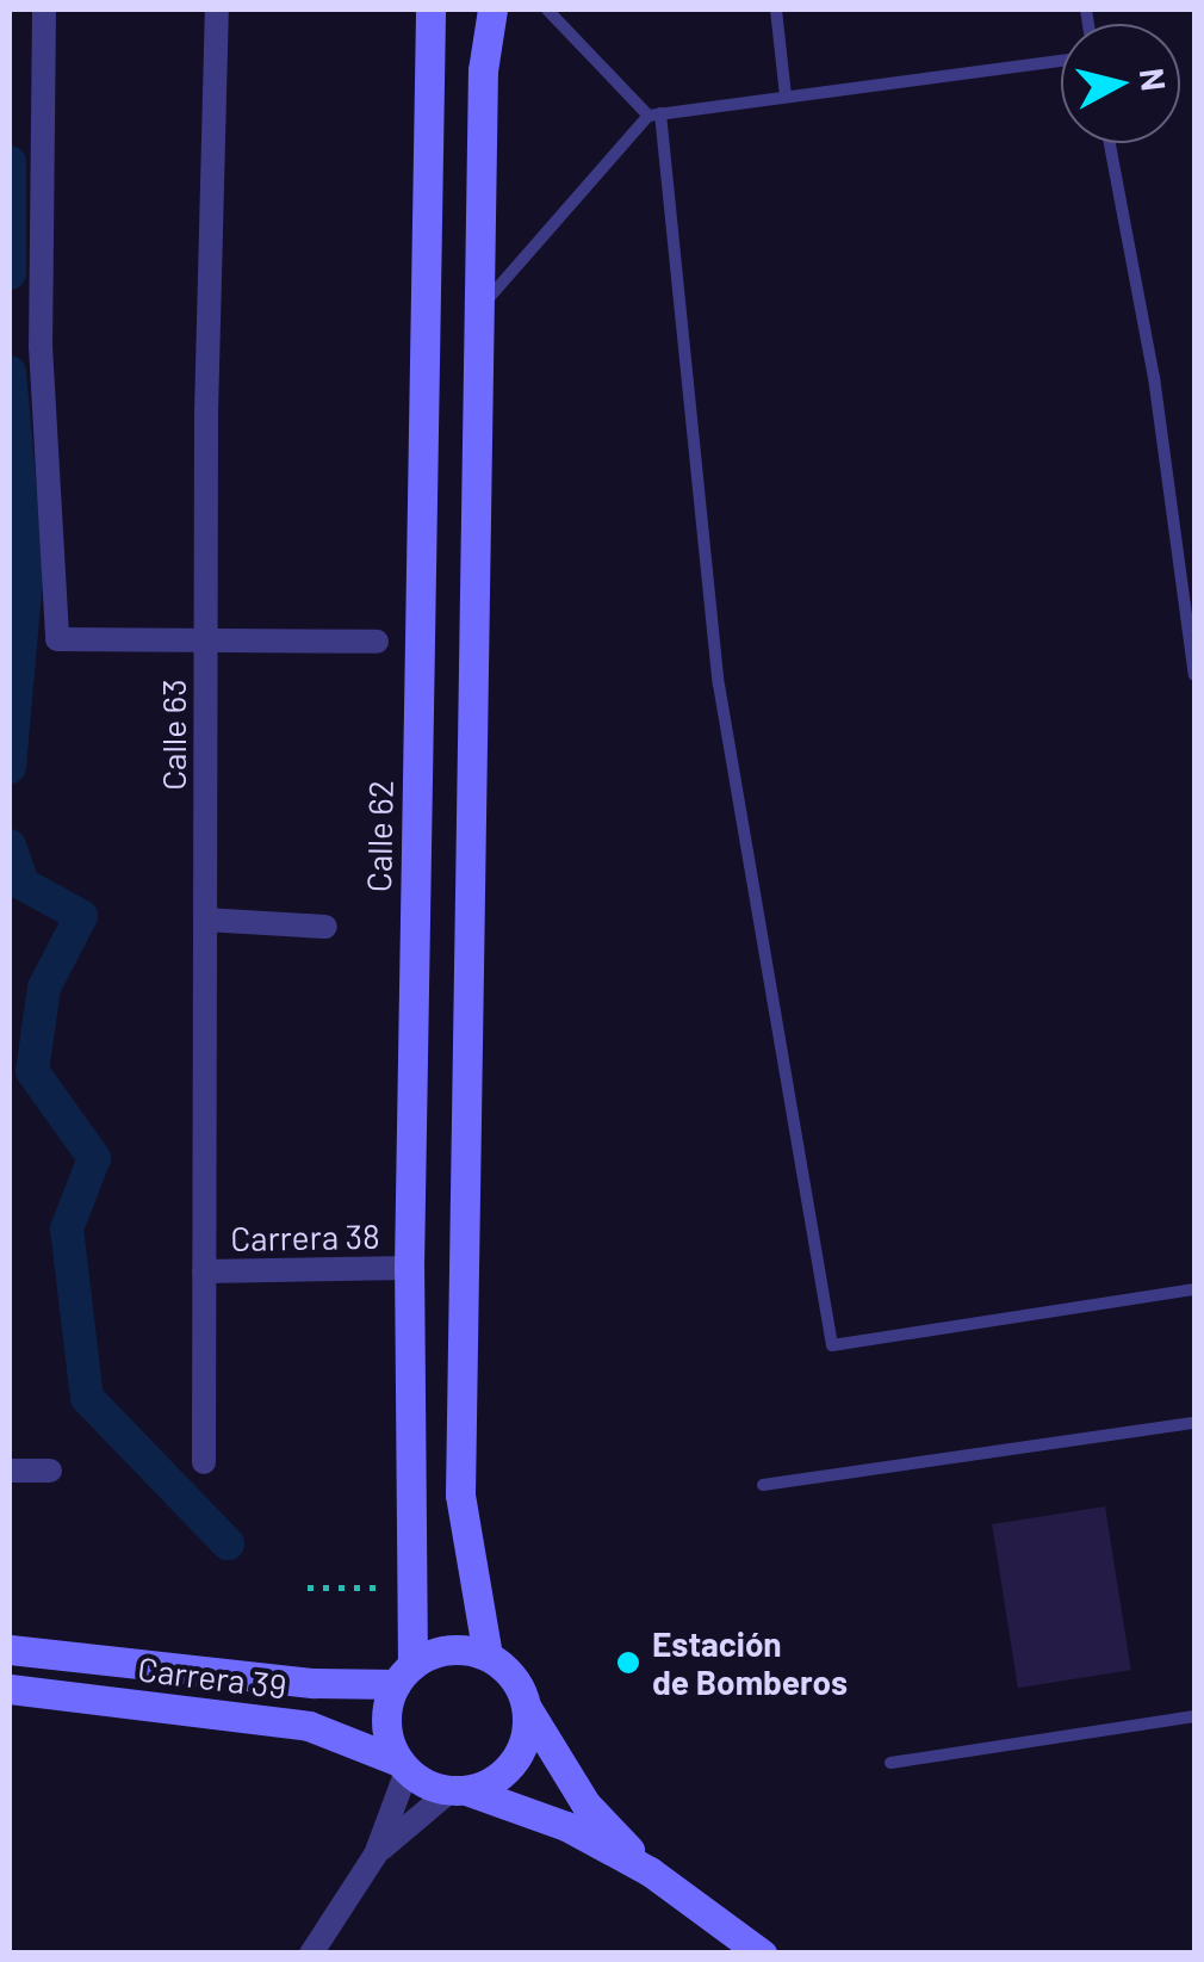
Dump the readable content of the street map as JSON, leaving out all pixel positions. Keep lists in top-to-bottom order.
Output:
{
  "streets": {
    "main road": ["Calle 62", "Carrera 39"],
    "street": ["Calle 63", "Carrera 38"]
  },
  "crossings": [
    ["Calle 63", "Carrera 38"],
    ["Calle 62", "Carrera 38"],
    ["Calle 62", "Carrera 39"]
  ],
  "places": ["Estación de Bomberos"],
  "north": "right"
}
